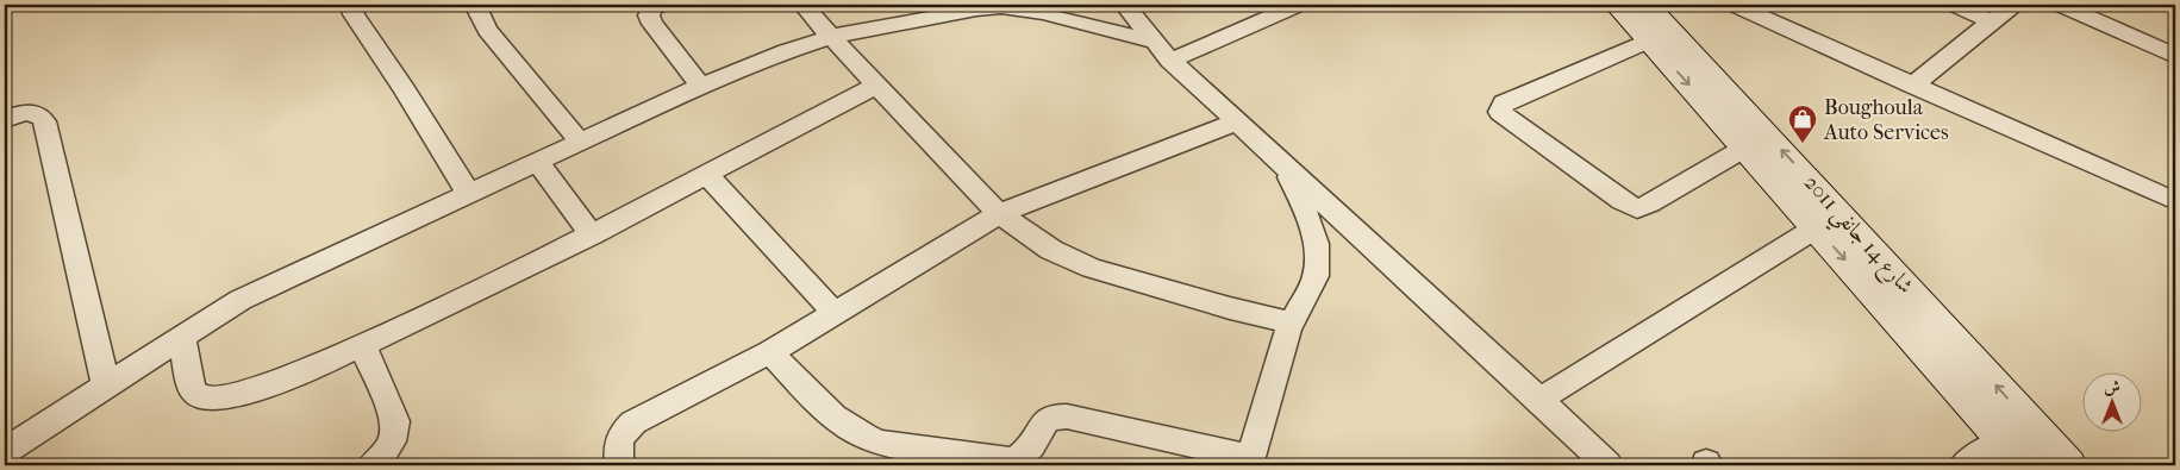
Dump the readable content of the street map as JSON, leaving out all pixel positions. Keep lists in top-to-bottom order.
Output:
{
  "streets": {
    "main road": ["شارع 14 جانفي 2011"]
  },
  "places": {
    "shop": ["Boughoula Auto Services"]
  },
  "north": "top"
}
